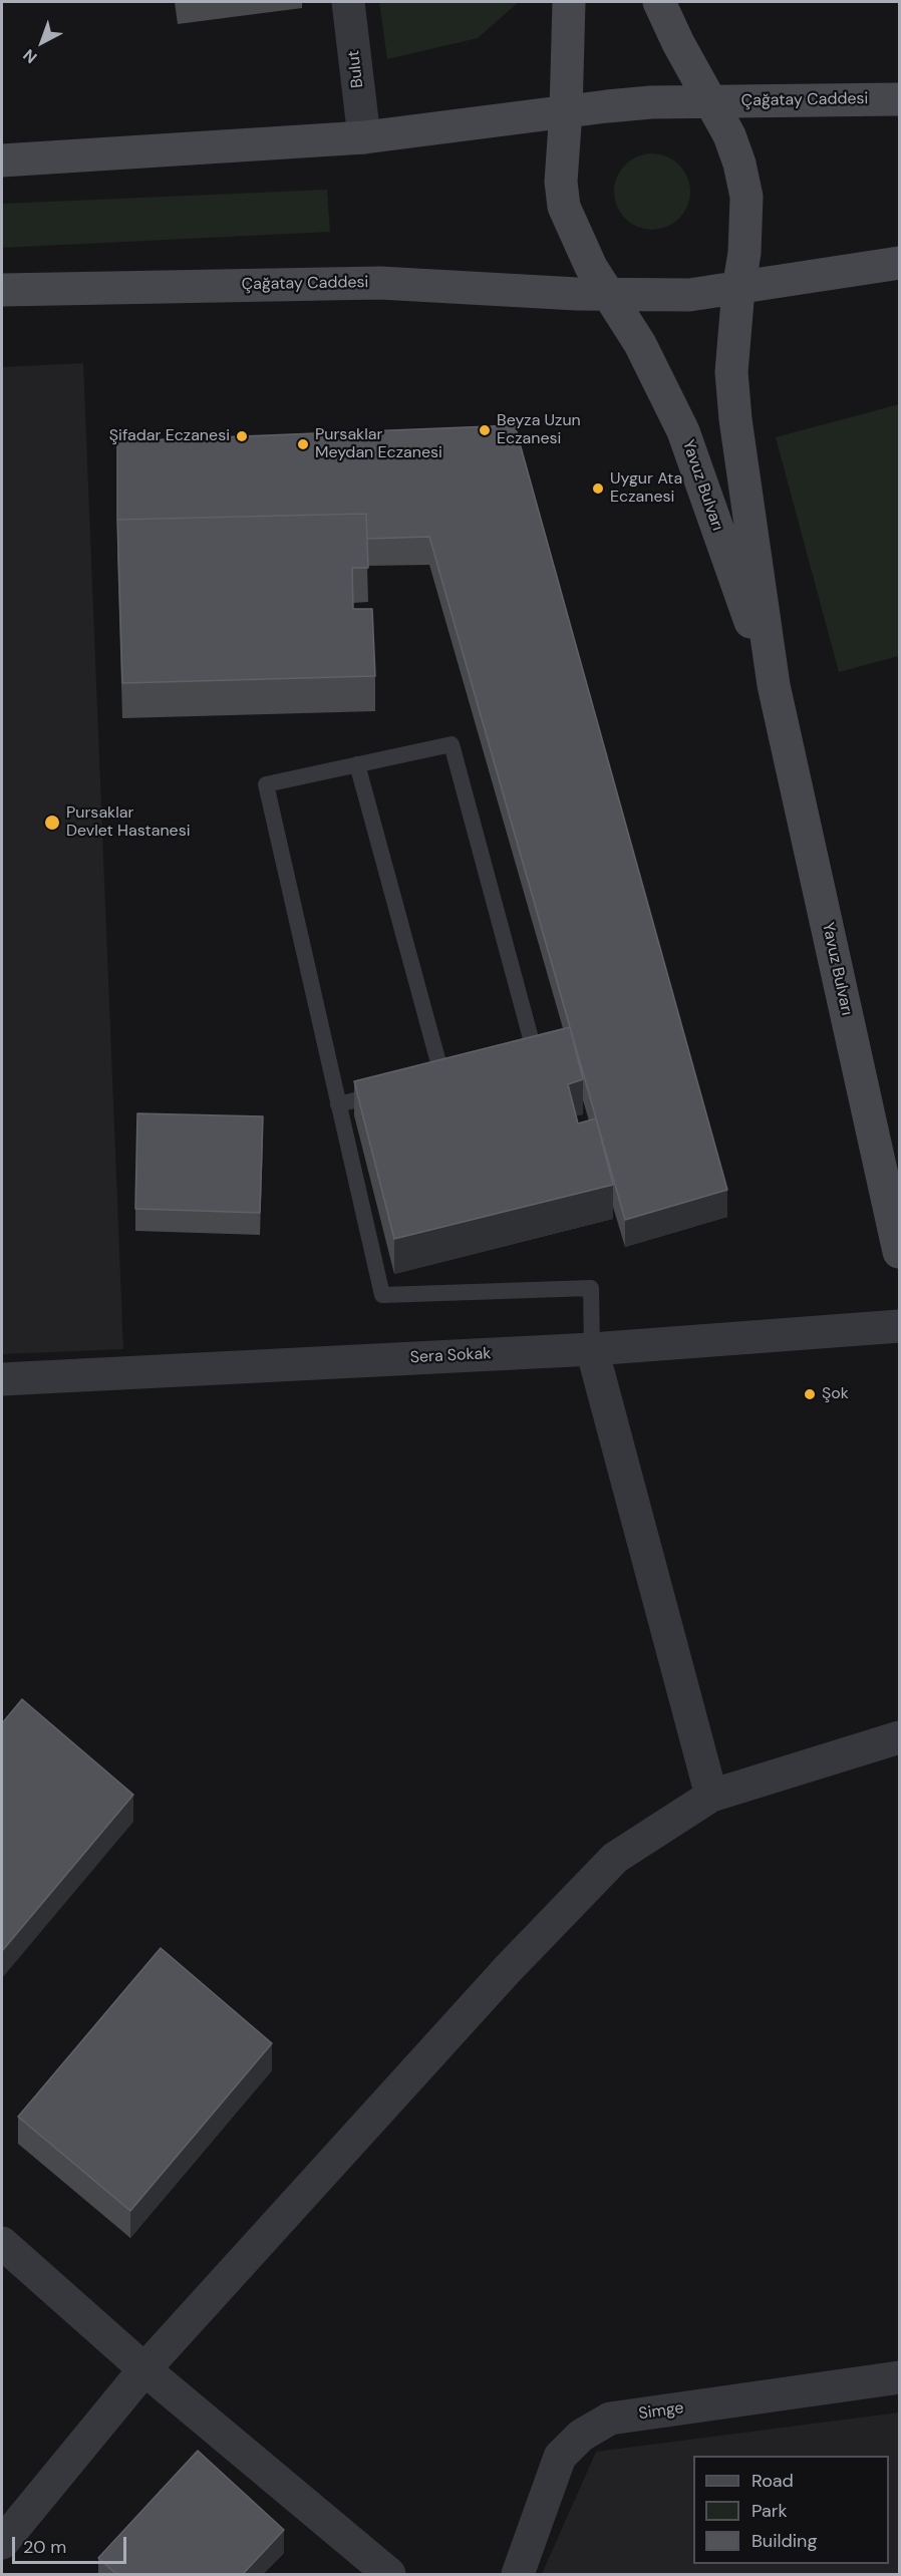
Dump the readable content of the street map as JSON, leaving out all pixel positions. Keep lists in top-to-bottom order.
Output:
{
  "streets": {
    "main road": ["Çağatay Caddesi", "Yavuz Bulvarı"],
    "street": ["Bulut", "Sera Sokak", "Simge"]
  },
  "crossings": [
    ["Bulut", "Çağatay Caddesi"],
    ["Çağatay Caddesi", "Yavuz Bulvarı"]
  ],
  "places": [
    "Beyza Uzun Eczanesi",
    "Şifadar Eczanesi",
    "Pursaklar Meydan Eczanesi",
    "Uygur Ata Eczanesi",
    "Pursaklar Devlet Hastanesi",
    "Şok"
  ],
  "legend": ["Road", "Park", "Building"],
  "scale_bar": "20 m",
  "north": "bottom left"
}
